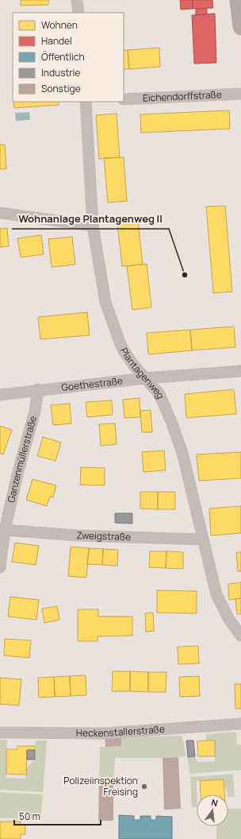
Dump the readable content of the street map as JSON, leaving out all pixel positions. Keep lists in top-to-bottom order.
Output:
{
  "streets": {
    "street": [
      "Eichendorffstraße",
      "Plantagenweg",
      "Goethestraße",
      "Ganzenmüllerstraße",
      "Zweigstraße",
      "Heckenstallerstraße"
    ]
  },
  "crossings": [
    ["Plantagenweg", "Goethestraße"],
    ["Plantagenweg", "Zweigstraße"],
    ["Goethestraße", "Ganzenmüllerstraße"],
    ["Ganzenmüllerstraße", "Zweigstraße"]
  ],
  "places": ["Wohnanlage Plantagenweg II", "Polizeiinspektion Freising"],
  "legend": [
    "Wohnen",
    "Handel",
    "Öffentlich",
    "Industrie",
    "Sonstige"
  ],
  "scale_bar": "50 m",
  "north": "top"
}
